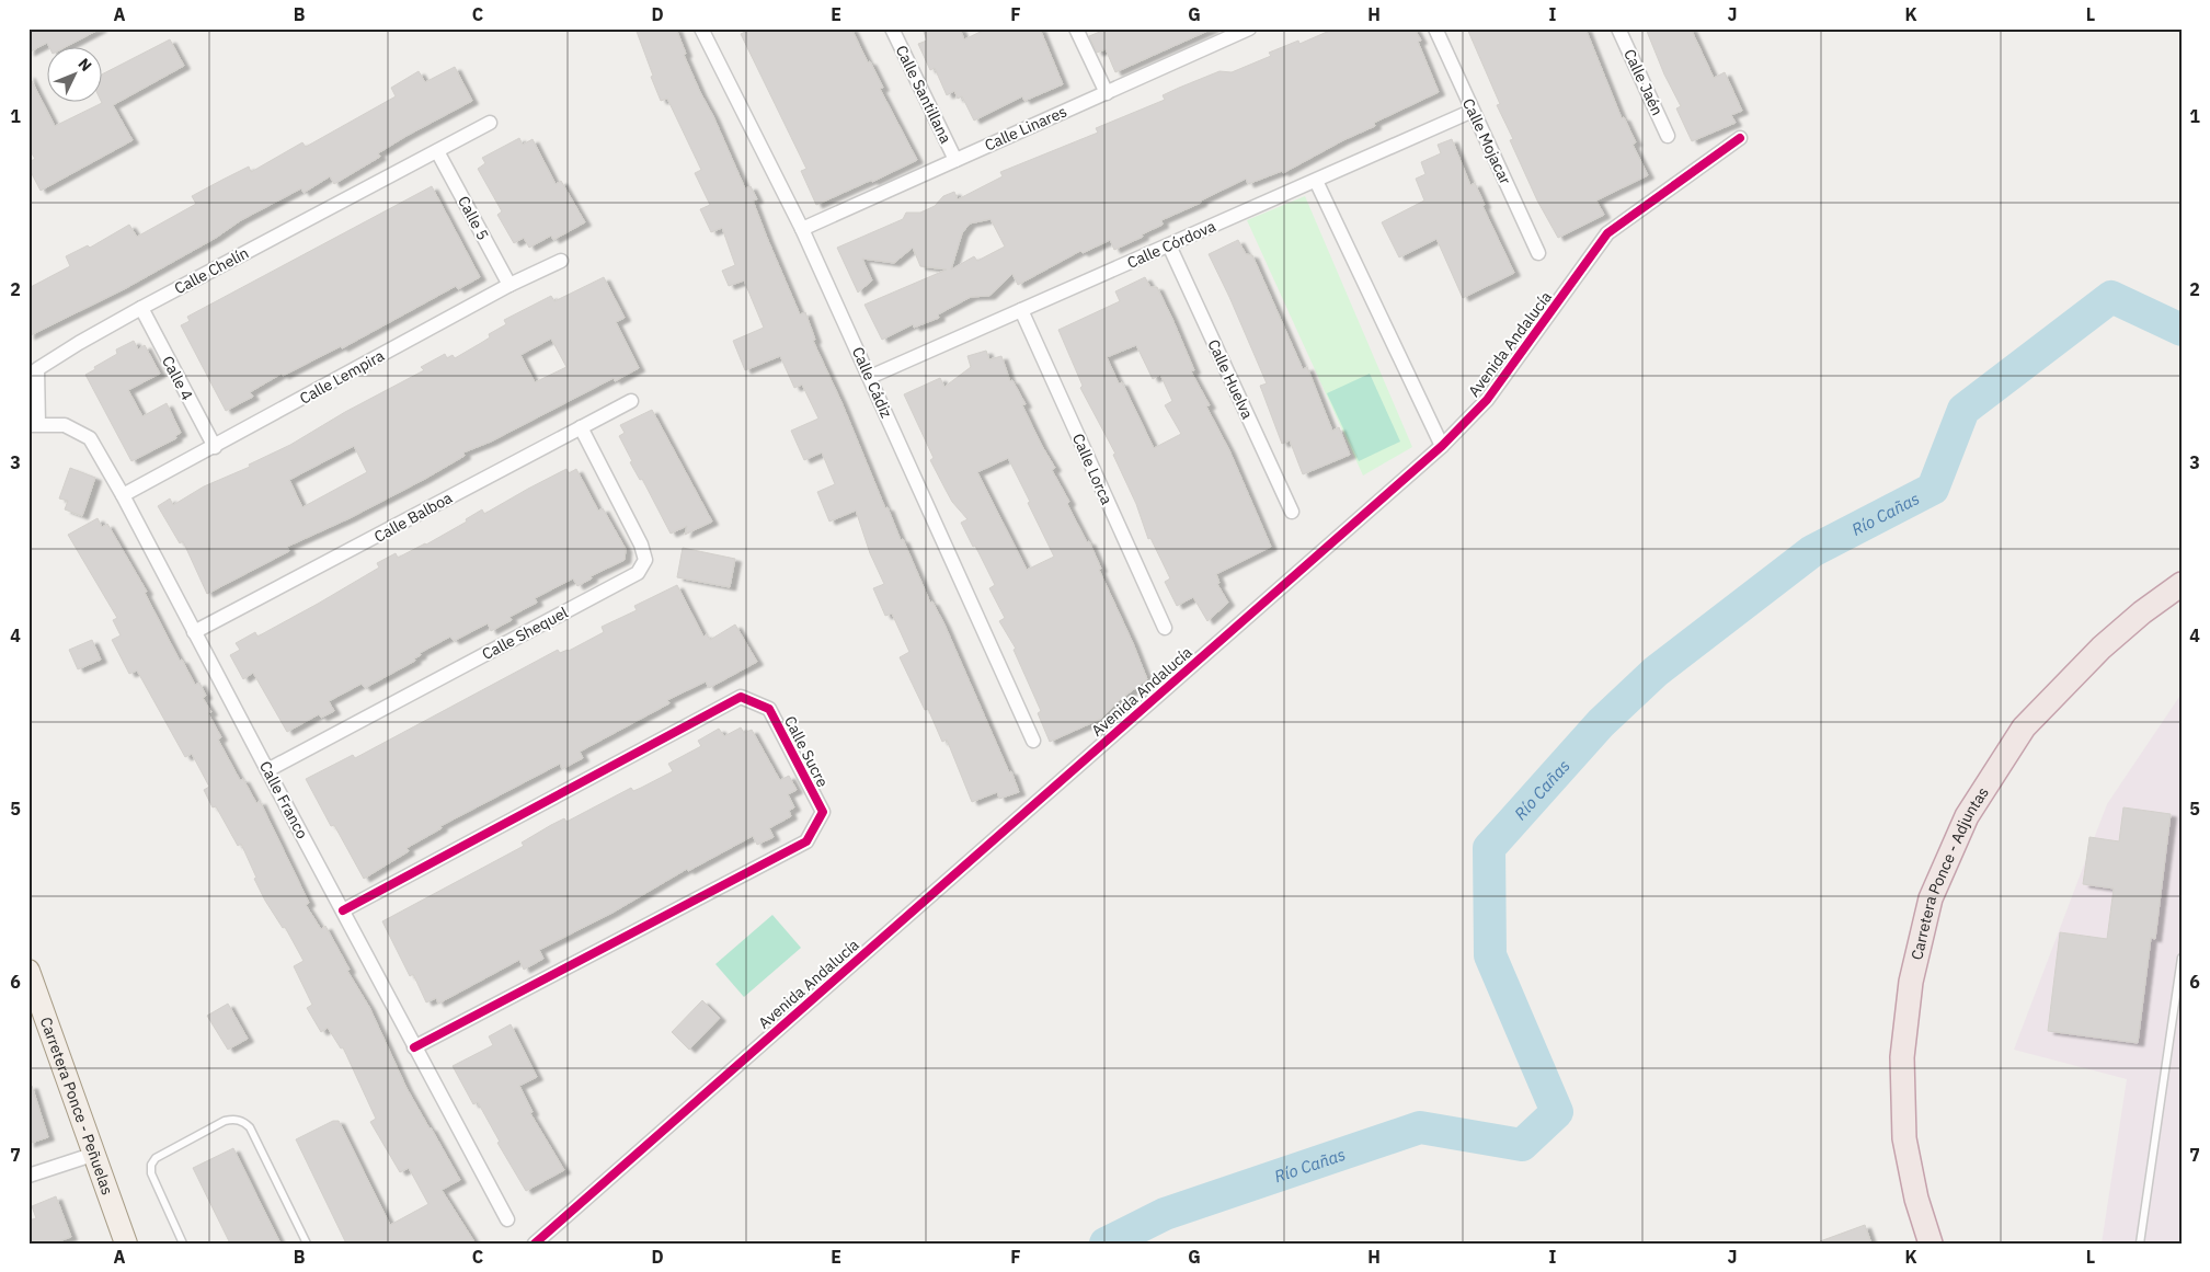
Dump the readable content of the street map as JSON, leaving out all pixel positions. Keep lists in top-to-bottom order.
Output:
{
  "streets": {
    "highway": ["Carretera Ponce - Adjuntas"],
    "main road": ["Carretera Ponce - Peñuelas"],
    "street": [
      "Calle Jaén",
      "Calle Santillana",
      "Calle Linares",
      "Calle Mojacar",
      "Calle 5",
      "Calle Córdova",
      "Calle Chelín",
      "Avenida Andalucía",
      "Calle Lempira",
      "Calle 4",
      "Calle Huelva",
      "Calle Cádiz",
      "Calle Lorca",
      "Calle Balboa",
      "Calle Shequel",
      "Calle Sucre",
      "Calle Franco"
    ]
  },
  "crossings": [
    ["Calle Santillana", "Calle Linares"],
    ["Calle Linares", "Calle Cádiz"],
    ["Calle Mojacar", "Calle Córdova"],
    ["Calle 5", "Calle Chelín"],
    ["Calle 5", "Calle Lempira"],
    ["Calle Córdova", "Calle Huelva"],
    ["Calle Córdova", "Calle Cádiz"],
    ["Calle Córdova", "Calle Lorca"],
    ["Calle Chelín", "Calle 4"],
    ["Calle Chelín", "Calle Franco"],
    ["Calle Lempira", "Calle 4"],
    ["Calle Lempira", "Calle Franco"],
    ["Calle Balboa", "Calle Shequel"],
    ["Calle Balboa", "Calle Franco"],
    ["Calle Shequel", "Calle Franco"],
    ["Calle Sucre", "Calle Franco"]
  ],
  "water": ["Río Cañas"],
  "north": "top right",
  "grid": {
    "columns": [
      "A",
      "B",
      "C",
      "D",
      "E",
      "F",
      "G",
      "H",
      "I",
      "J",
      "K",
      "L"
    ],
    "rows": [
      "1",
      "2",
      "3",
      "4",
      "5",
      "6",
      "7"
    ]
  }
}
